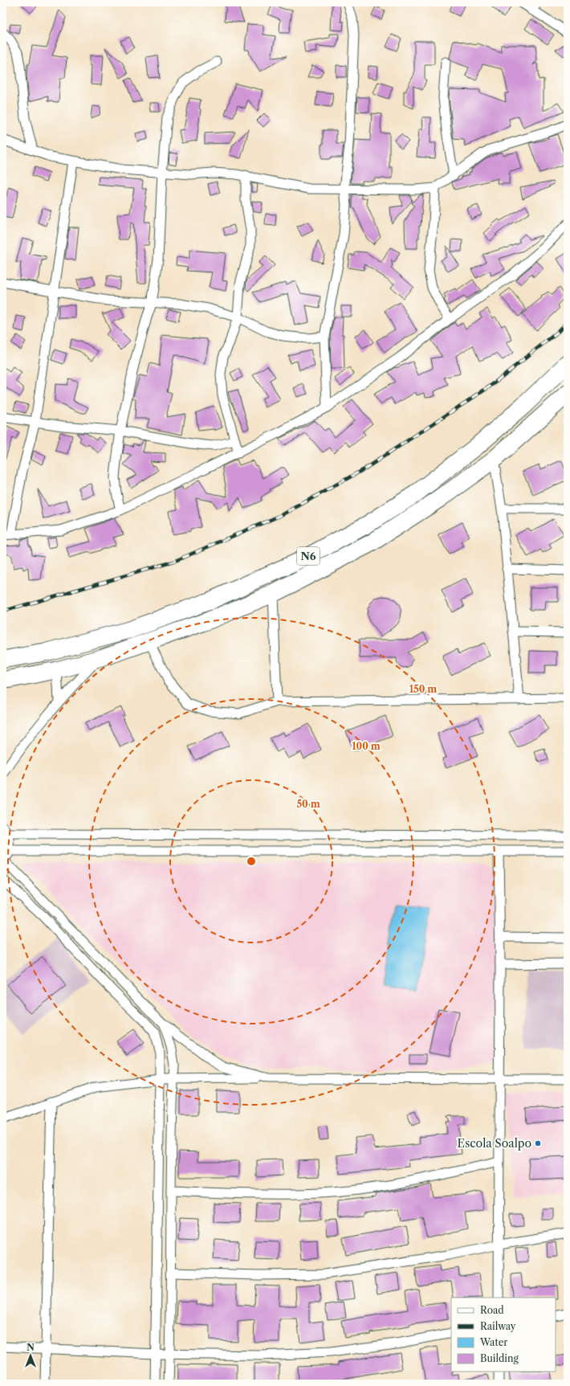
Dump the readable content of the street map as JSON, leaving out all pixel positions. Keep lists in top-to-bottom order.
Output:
{
  "streets": {
    "highway": ["N6"]
  },
  "places": ["Escola Soalpo"],
  "legend": [
    "Road",
    "Railway",
    "Water",
    "Building"
  ],
  "north": "top",
  "rings": ["150 m", "100 m", "50 m"]
}
